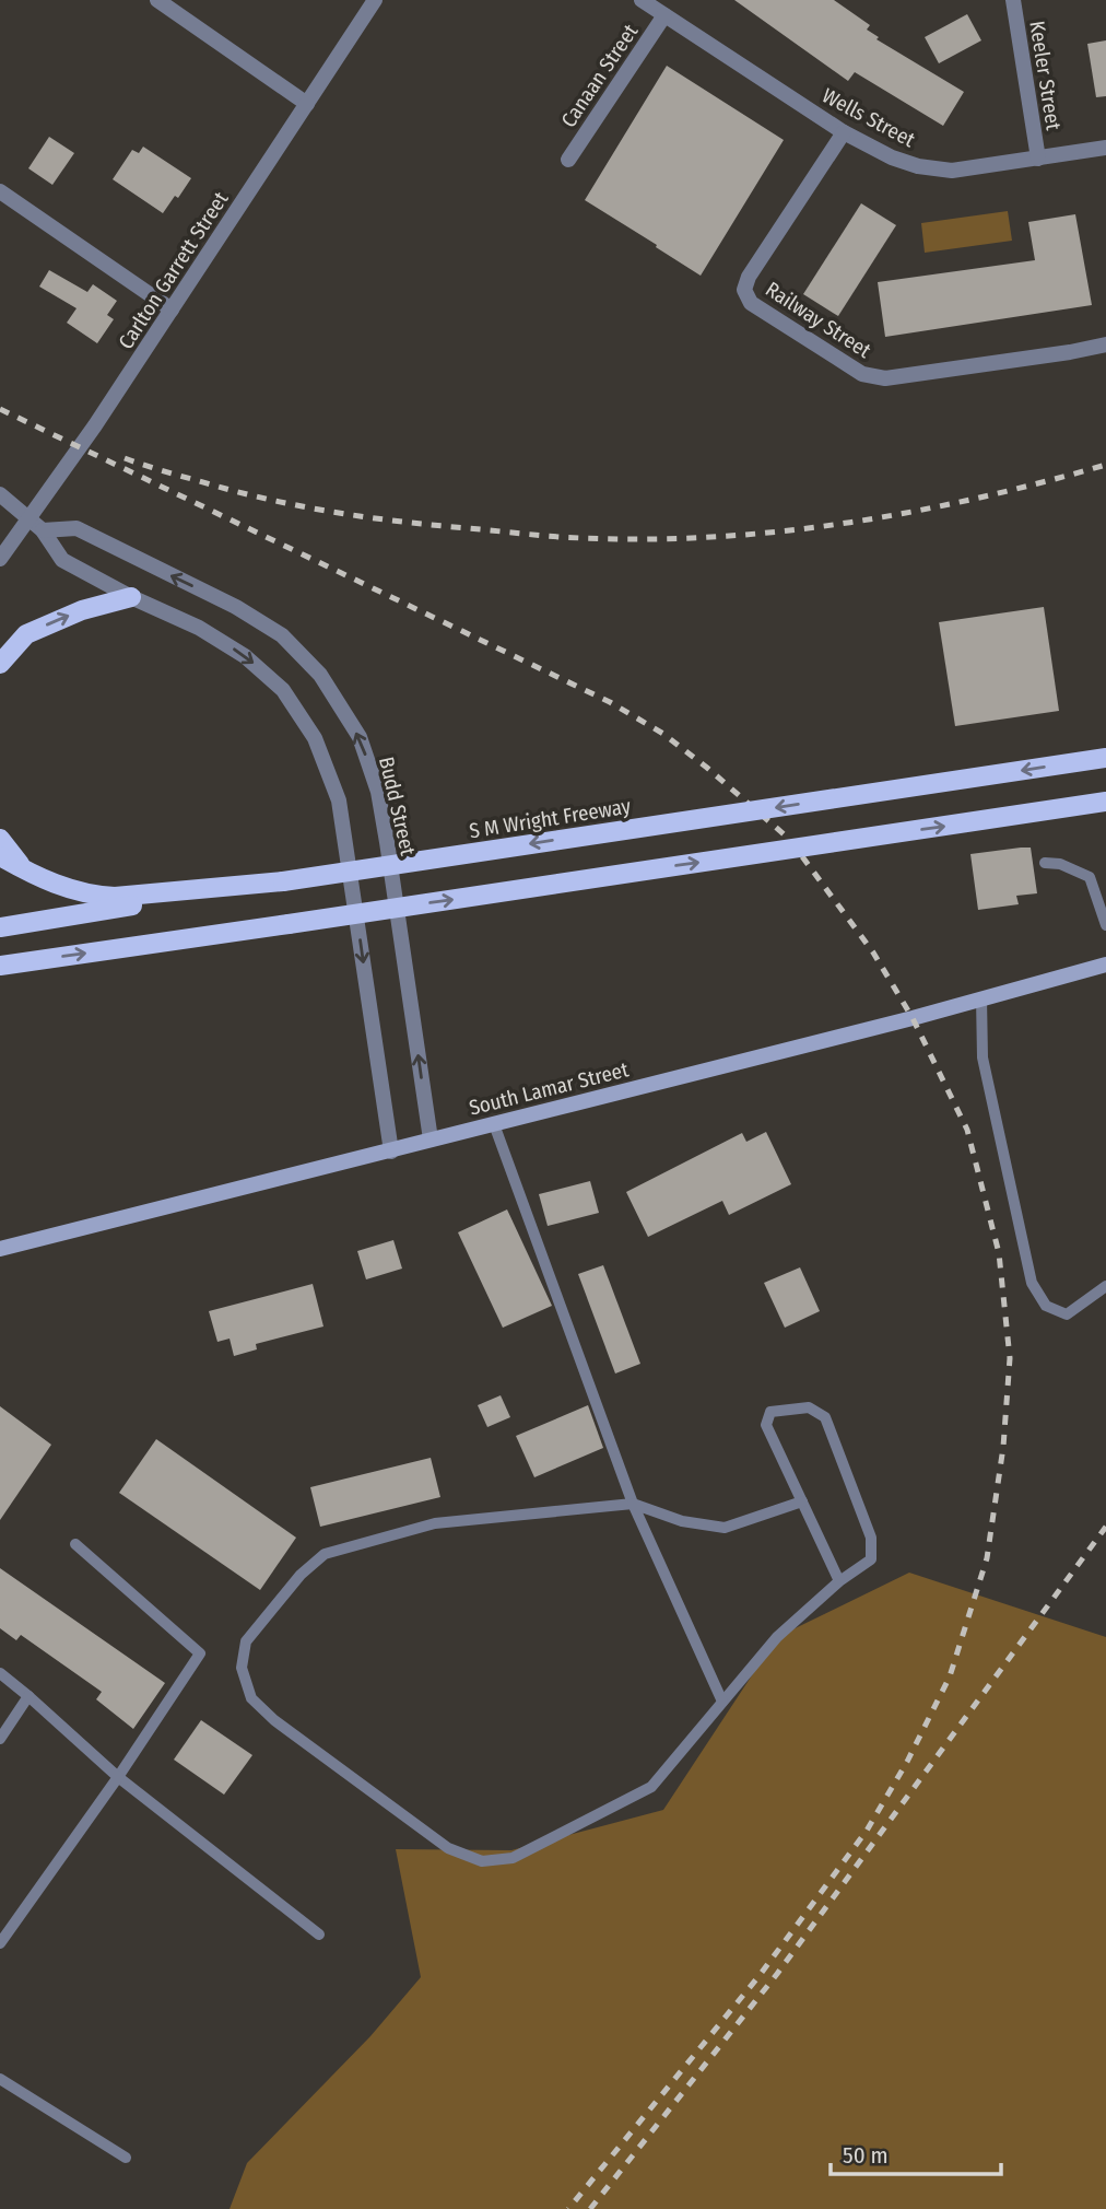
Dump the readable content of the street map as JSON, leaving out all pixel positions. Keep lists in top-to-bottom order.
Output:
{
  "streets": {
    "main road": ["S M Wright Freeway", "South Lamar Street"],
    "street": [
      "Canaan Street",
      "Keeler Street",
      "Wells Street",
      "Carlton Garrett Street",
      "Railway Street",
      "Budd Street"
    ]
  },
  "crossings": [
    ["Canaan Street", "Wells Street"],
    ["Keeler Street", "Wells Street"],
    ["Wells Street", "Railway Street"],
    ["Budd Street", "South Lamar Street"]
  ],
  "scale_bar": "50 m"
}
